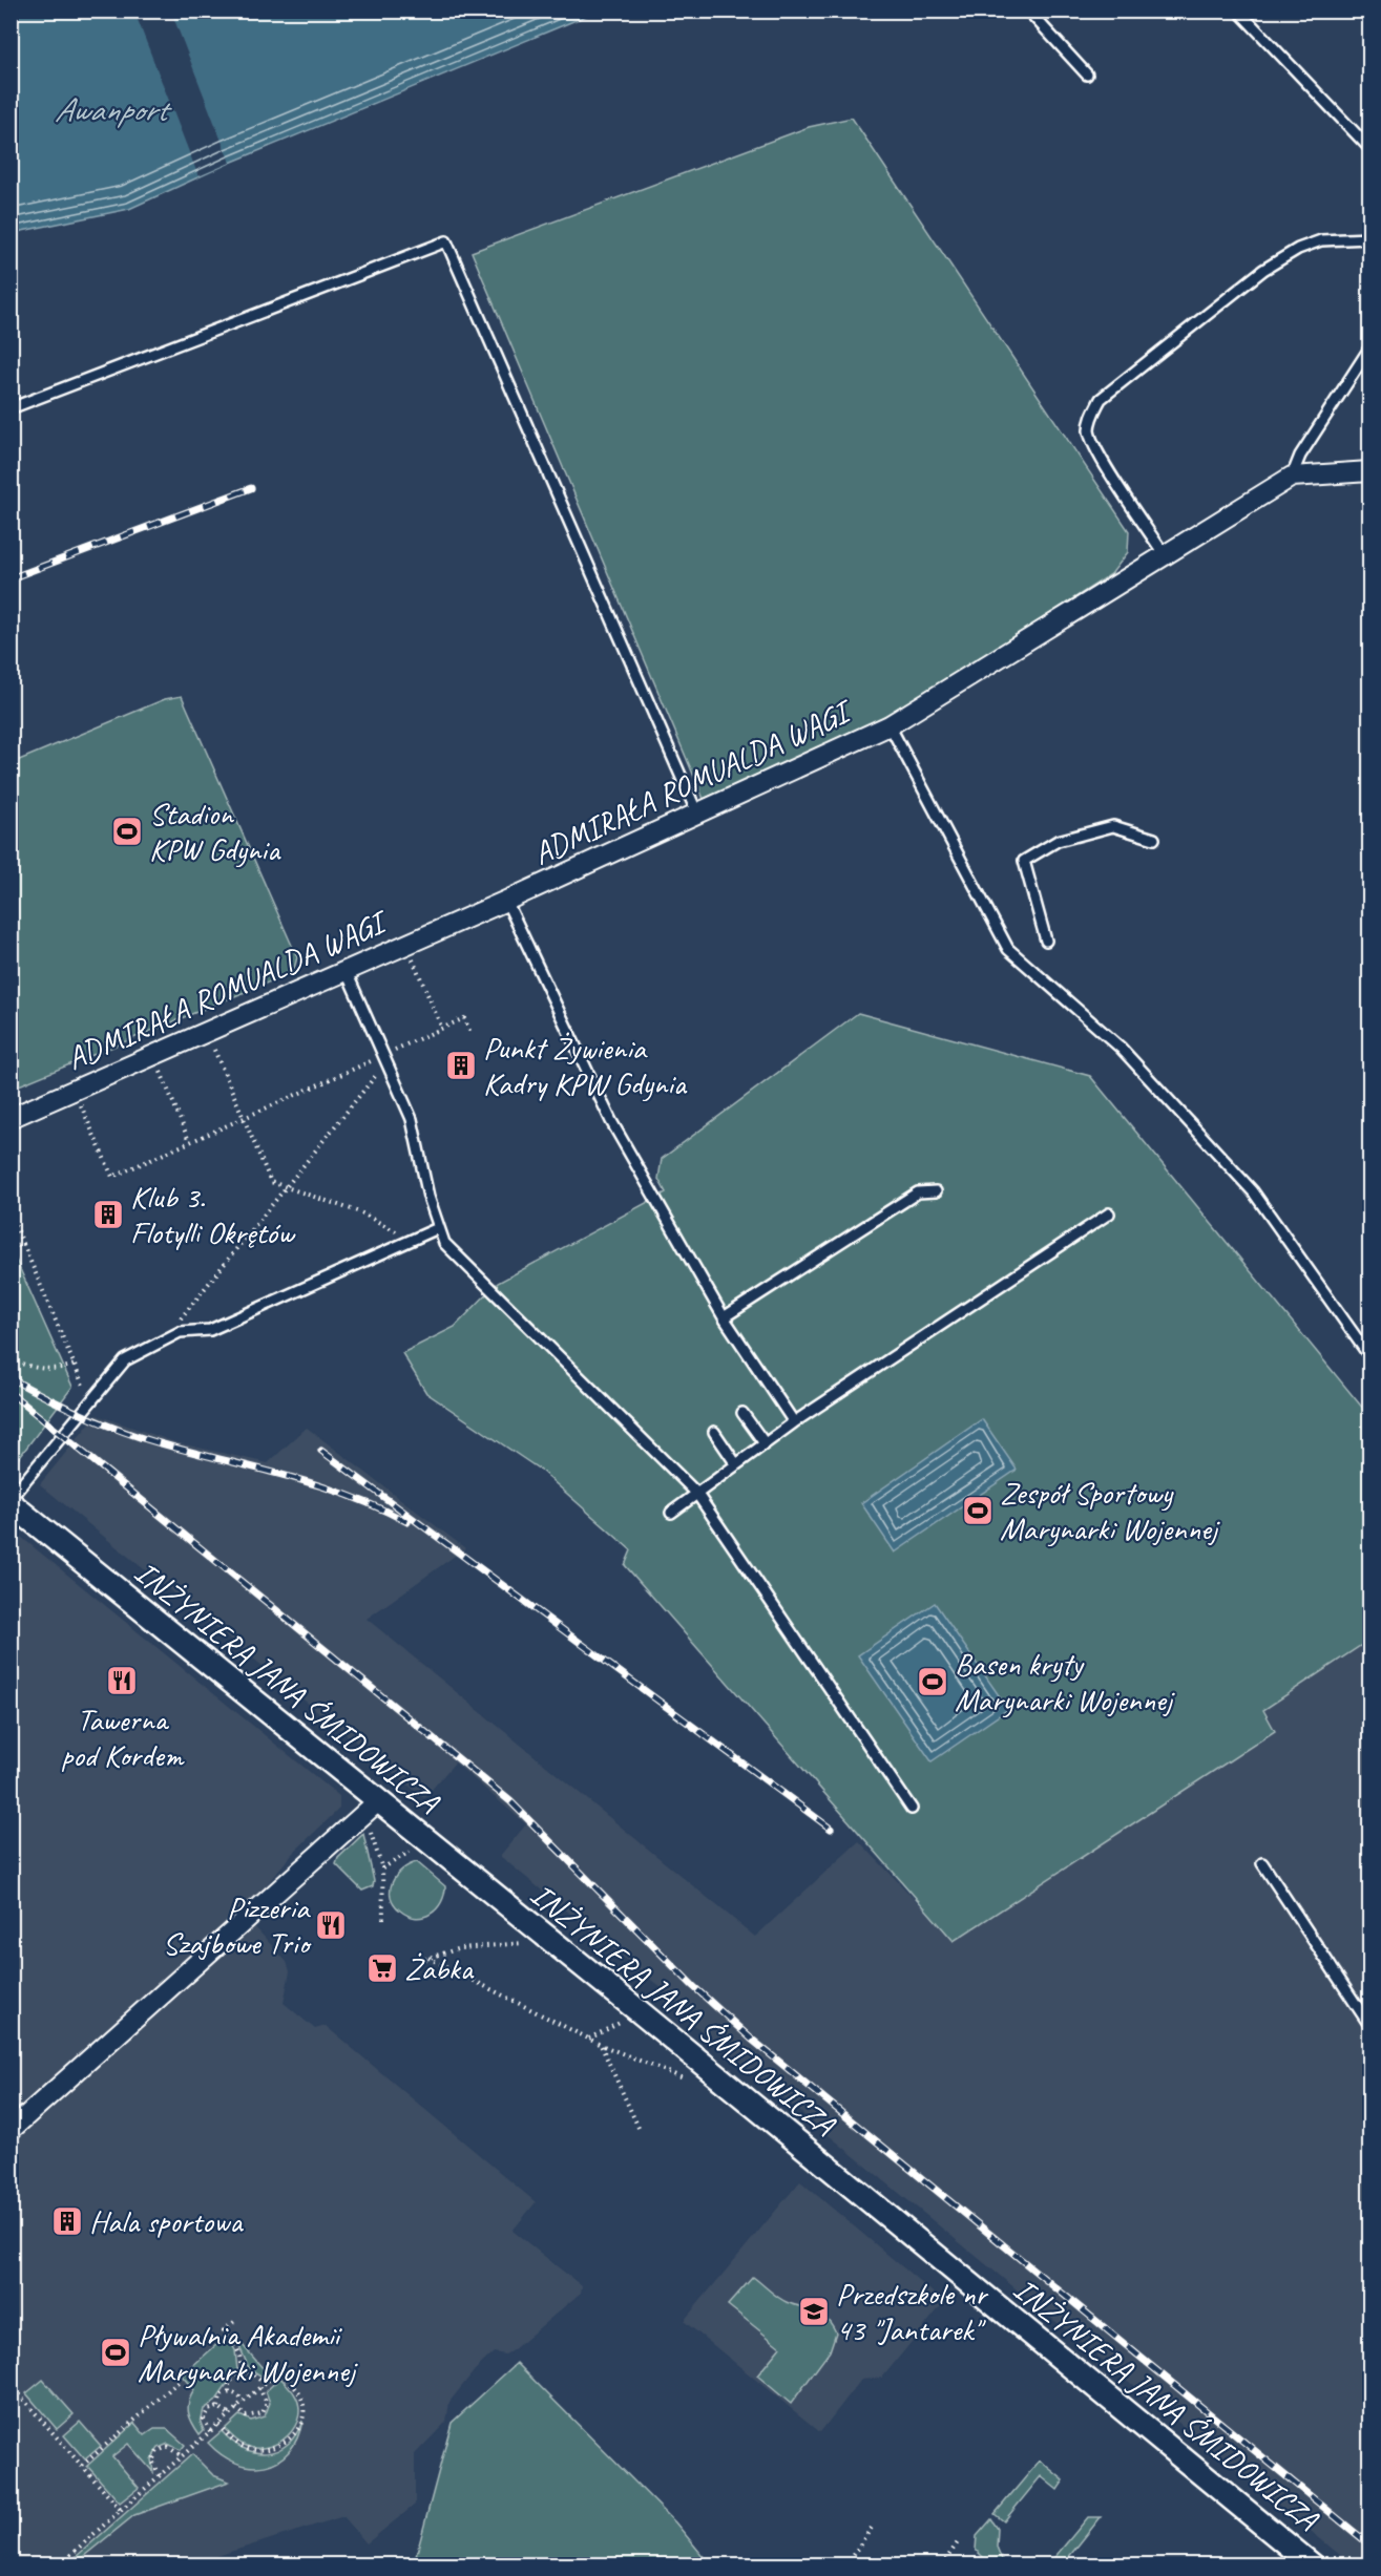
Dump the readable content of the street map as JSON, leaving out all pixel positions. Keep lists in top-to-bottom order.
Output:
{
  "streets": {
    "street": ["ADMIRAŁA ROMUALDA WAGI", "INŻYNIERA JANA ŚMIDOWICZA"]
  },
  "water": ["Awanport"],
  "places": {
    "sports": [
      "Stadion KPW Gdynia",
      "Zespół Sportowy Marynarki Wojennej",
      "Basen kryty Marynarki Wojennej",
      "Pływalnia Akademii Marynarki Wojennej"
    ],
    "building": ["Punkt Żywienia Kadry KPW Gdynia", "Klub 3. Flotylli Okrętów", "Hala sportowa"],
    "restaurant": ["Tawerna pod Kordem", "Pizzeria Szajbowe Trio"],
    "supermarket": ["Żabka"],
    "school or university": ["Przedszkole nr 43 \"Jantarek\""]
  }
}
